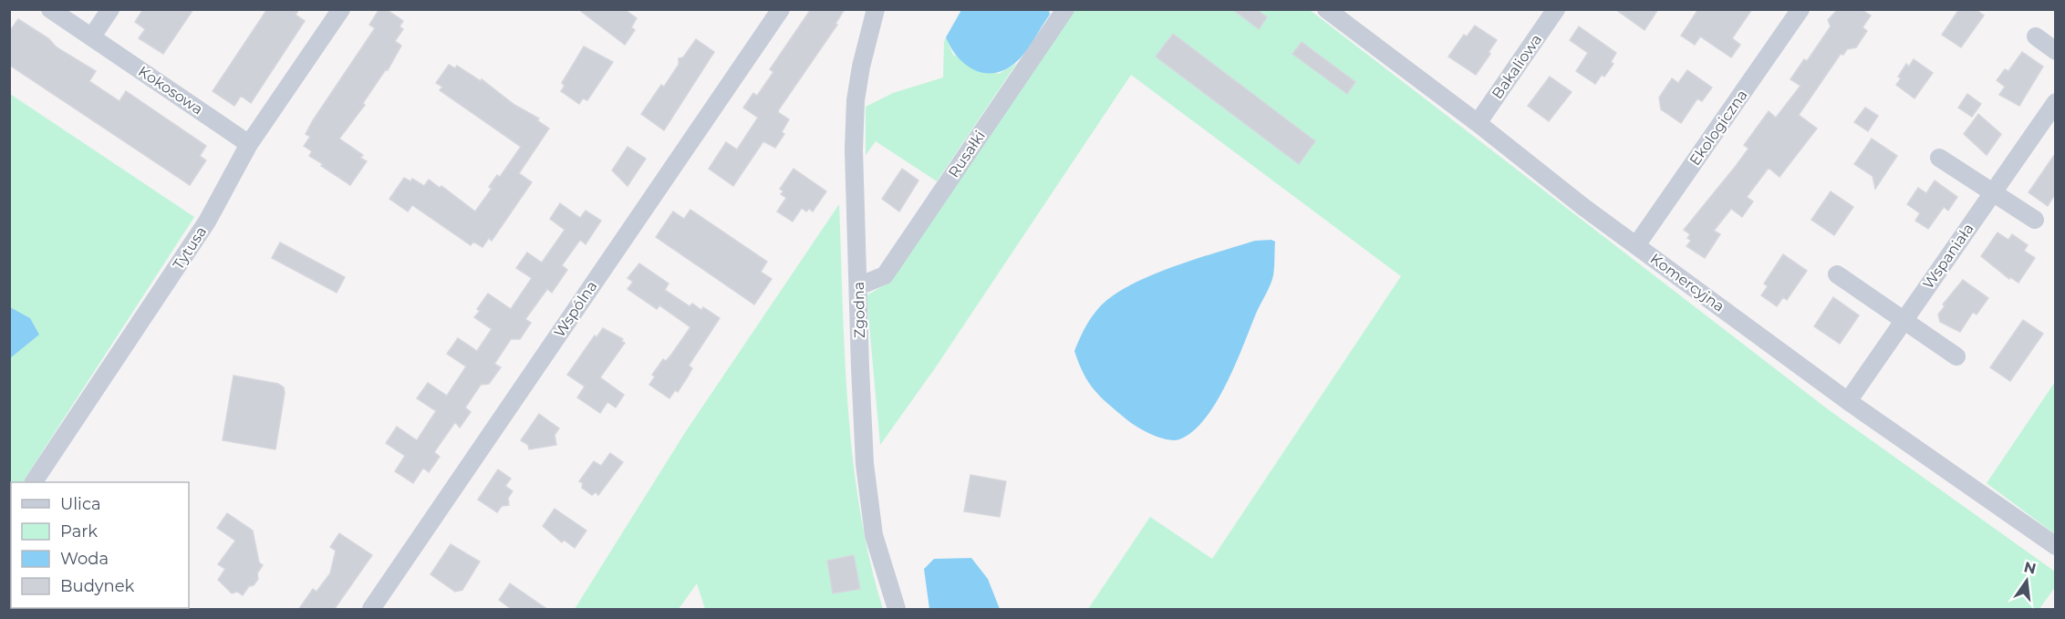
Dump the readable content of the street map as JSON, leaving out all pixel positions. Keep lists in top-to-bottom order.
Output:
{
  "streets": {
    "street": [
      "Bakaliowa",
      "Kokosowa",
      "Ekologiczna",
      "Rusałki",
      "Tytusa",
      "Wspaniała",
      "Komercyjna",
      "Wspólna",
      "Zgodna"
    ]
  },
  "crossings": [
    ["Bakaliowa", "Komercyjna"],
    ["Kokosowa", "Tytusa"],
    ["Ekologiczna", "Komercyjna"],
    ["Rusałki", "Zgodna"],
    ["Wspaniała", "Komercyjna"]
  ],
  "legend": [
    "Ulica",
    "Park",
    "Woda",
    "Budynek"
  ],
  "north": "top"
}
